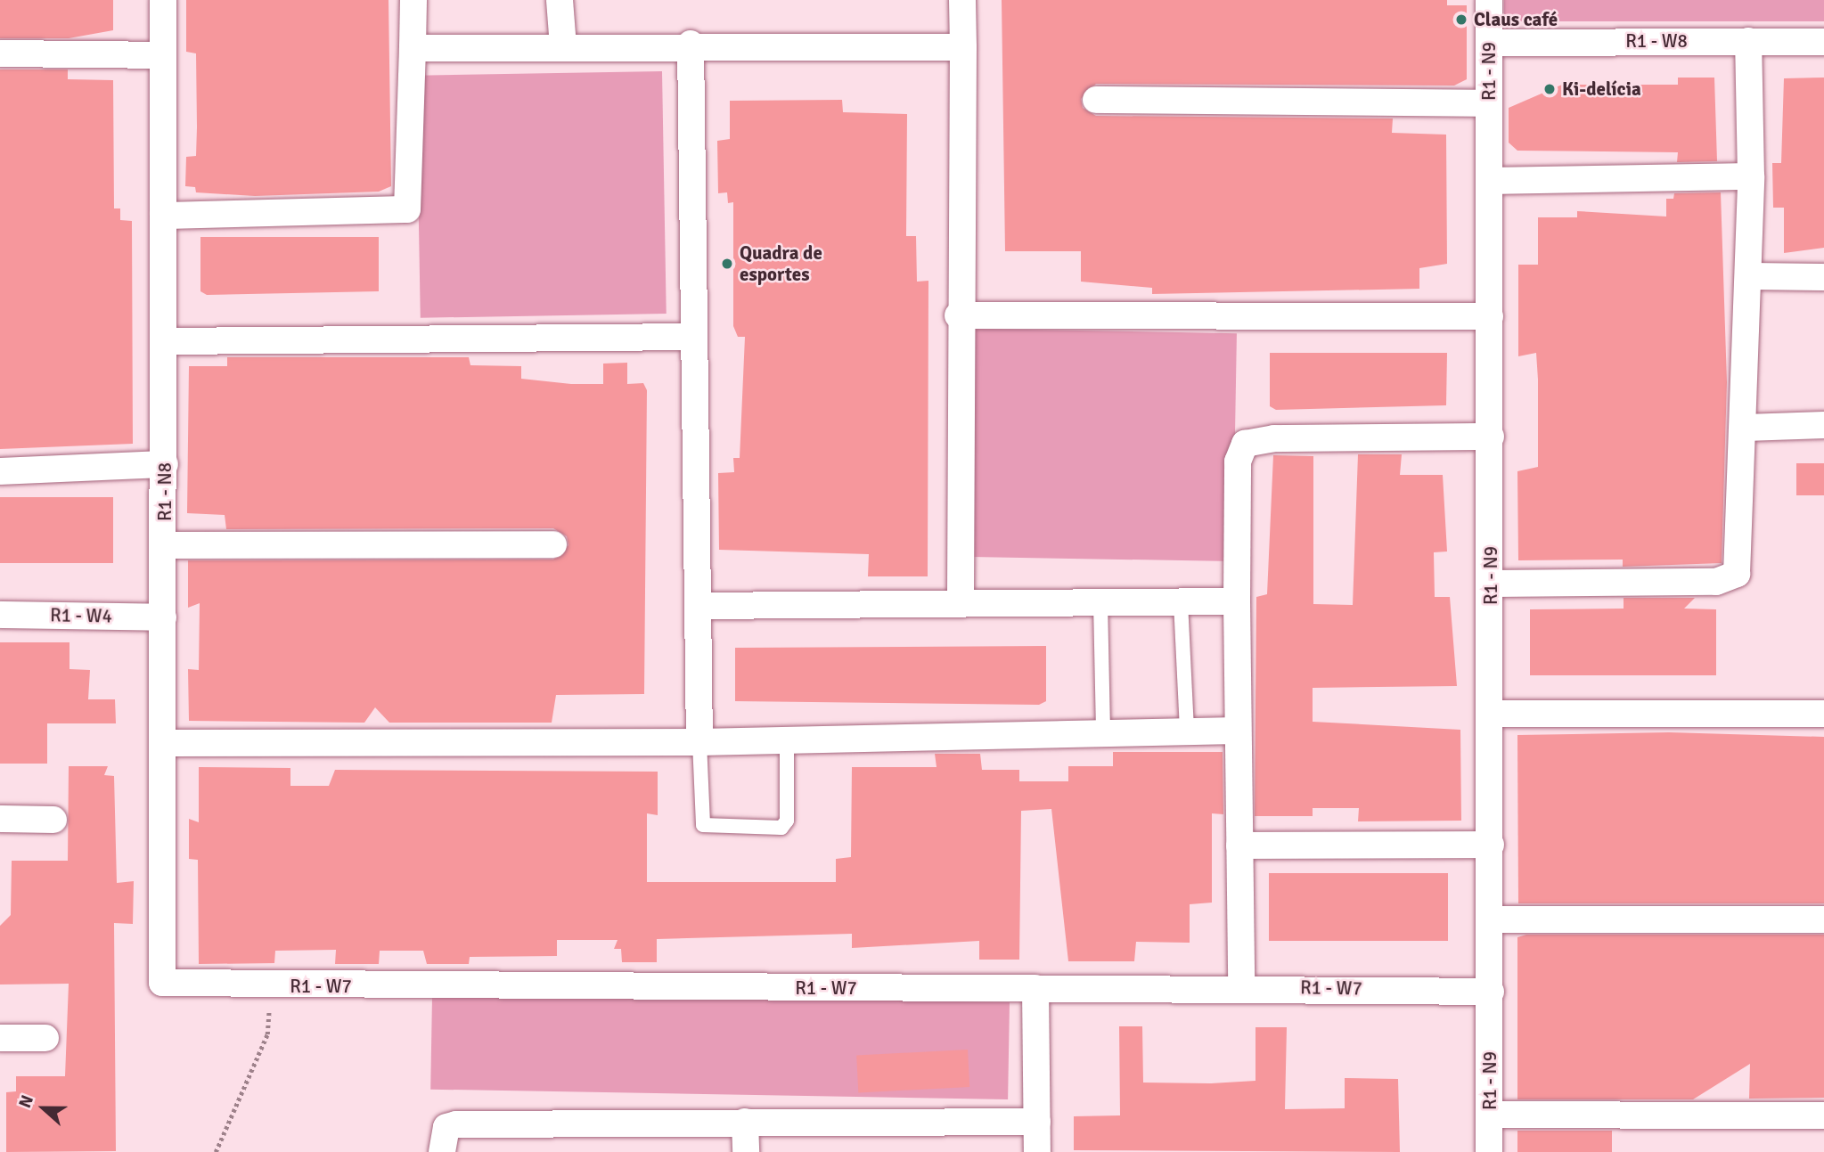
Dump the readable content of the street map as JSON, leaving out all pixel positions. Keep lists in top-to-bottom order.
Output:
{
  "streets": {
    "street": [
      "R1 - W8",
      "R1 - N9",
      "R1 - N8",
      "R1 - W4",
      "R1 - W7"
    ]
  },
  "crossings": [
    ["R1 - W8", "R1 - N9"],
    ["R1 - N9", "R1 - W7"],
    ["R1 - N8", "R1 - W4"],
    ["R1 - N8", "R1 - W7"]
  ],
  "places": ["Claus café", "Ki-delícia", "Quadra de esportes"],
  "north": "left"
}
